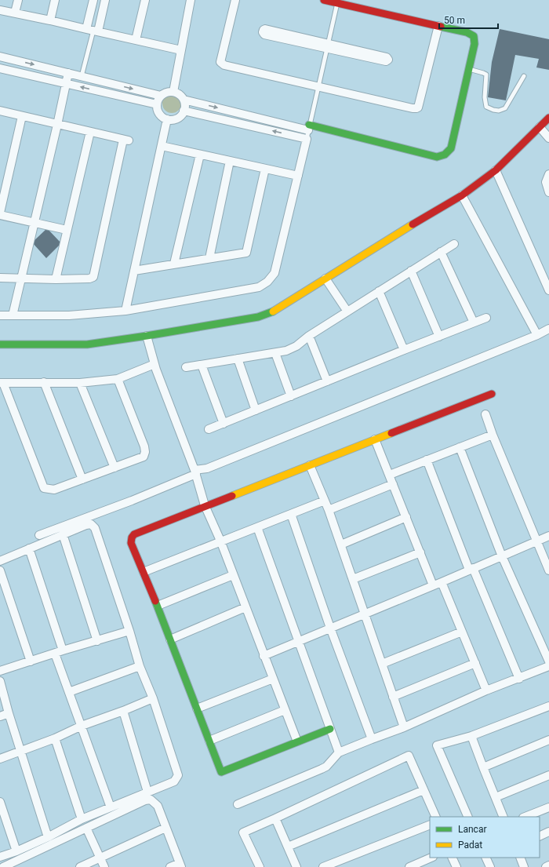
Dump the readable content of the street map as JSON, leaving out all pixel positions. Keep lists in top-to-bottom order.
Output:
{
  "legend": ["Lancar", "Padat"],
  "scale_bar": "50 m"
}
